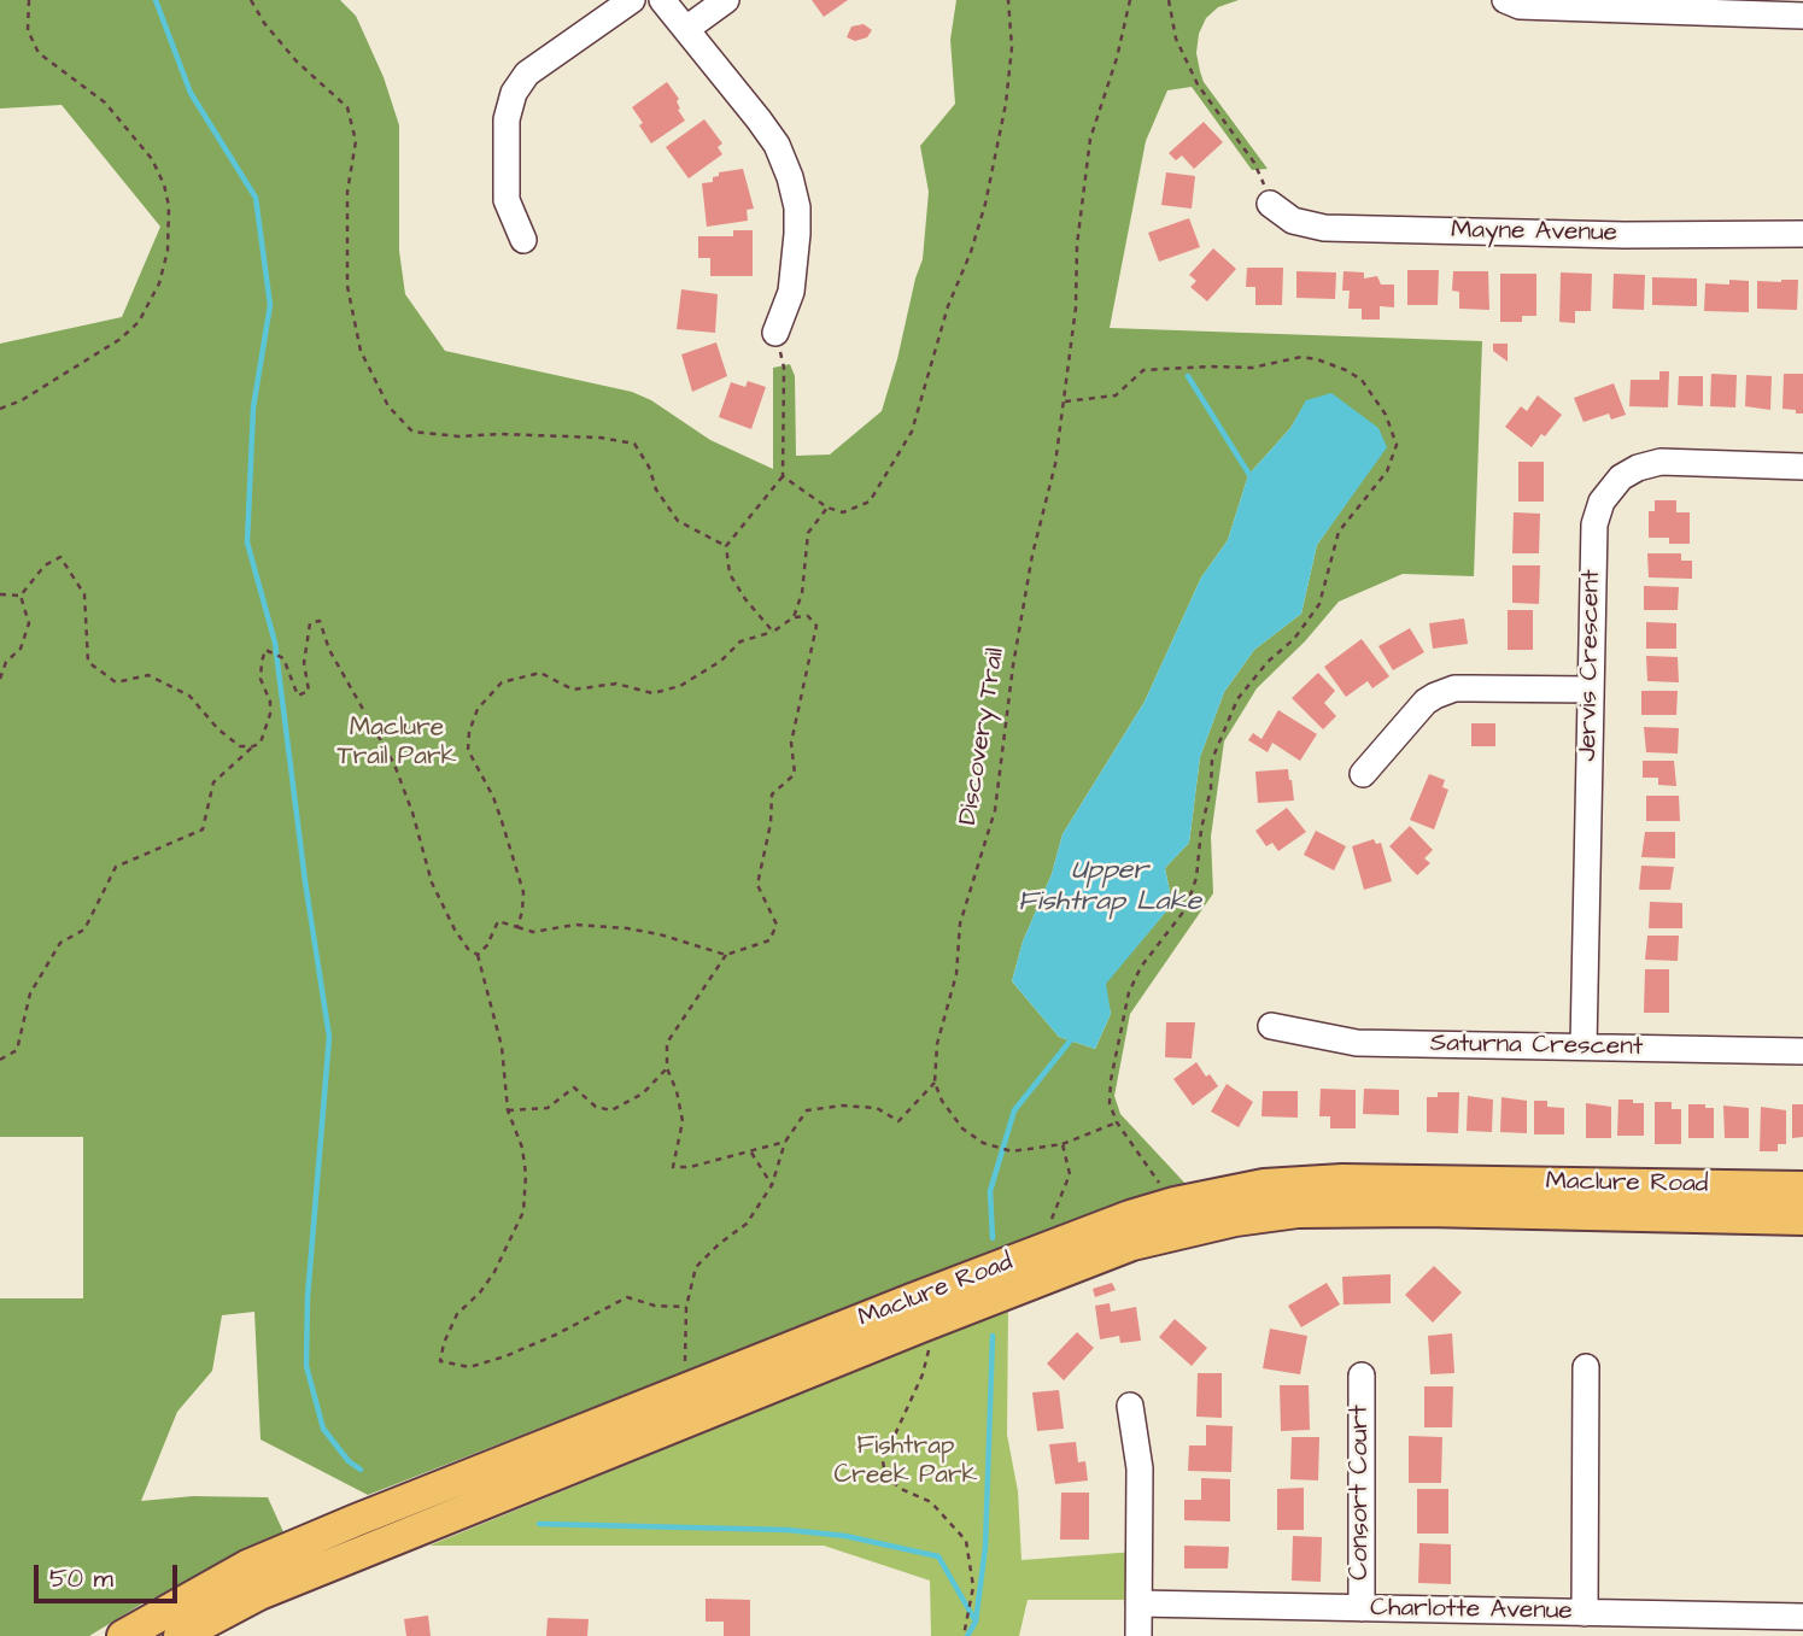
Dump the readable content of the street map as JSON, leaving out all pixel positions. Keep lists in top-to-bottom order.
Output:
{
  "streets": {
    "main road": ["Maclure Road"],
    "street": [
      "Mayne Avenue",
      "Jervis Crescent",
      "Saturna Crescent",
      "Consort Court",
      "Charlotte Avenue"
    ],
    "path": ["Discovery Trail"]
  },
  "crossings": [
    ["Jervis Crescent", "Saturna Crescent"],
    ["Consort Court", "Charlotte Avenue"]
  ],
  "water": ["Upper Fishtrap Lake"],
  "parks": ["Maclure Trail Park", "Fishtrap Creek Park"],
  "scale_bar": "50 m"
}
